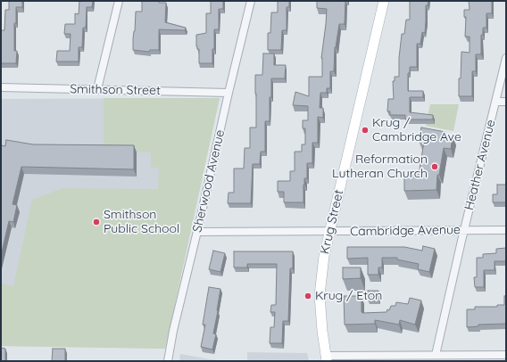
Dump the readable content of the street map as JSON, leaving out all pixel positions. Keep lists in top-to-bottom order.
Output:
{
  "streets": {
    "street": [
      "Smithson Street",
      "Heather Avenue",
      "Sherwood Avenue",
      "Krug Street",
      "Cambridge Avenue"
    ]
  },
  "crossings": [
    ["Smithson Street", "Sherwood Avenue"],
    ["Heather Avenue", "Cambridge Avenue"],
    ["Sherwood Avenue", "Cambridge Avenue"],
    ["Krug Street", "Cambridge Avenue"]
  ],
  "places": [
    "Krug / Cambridge Ave",
    "Reformation Lutheran Church",
    "Smithson Public School",
    "Krug / Eton"
  ]
}
